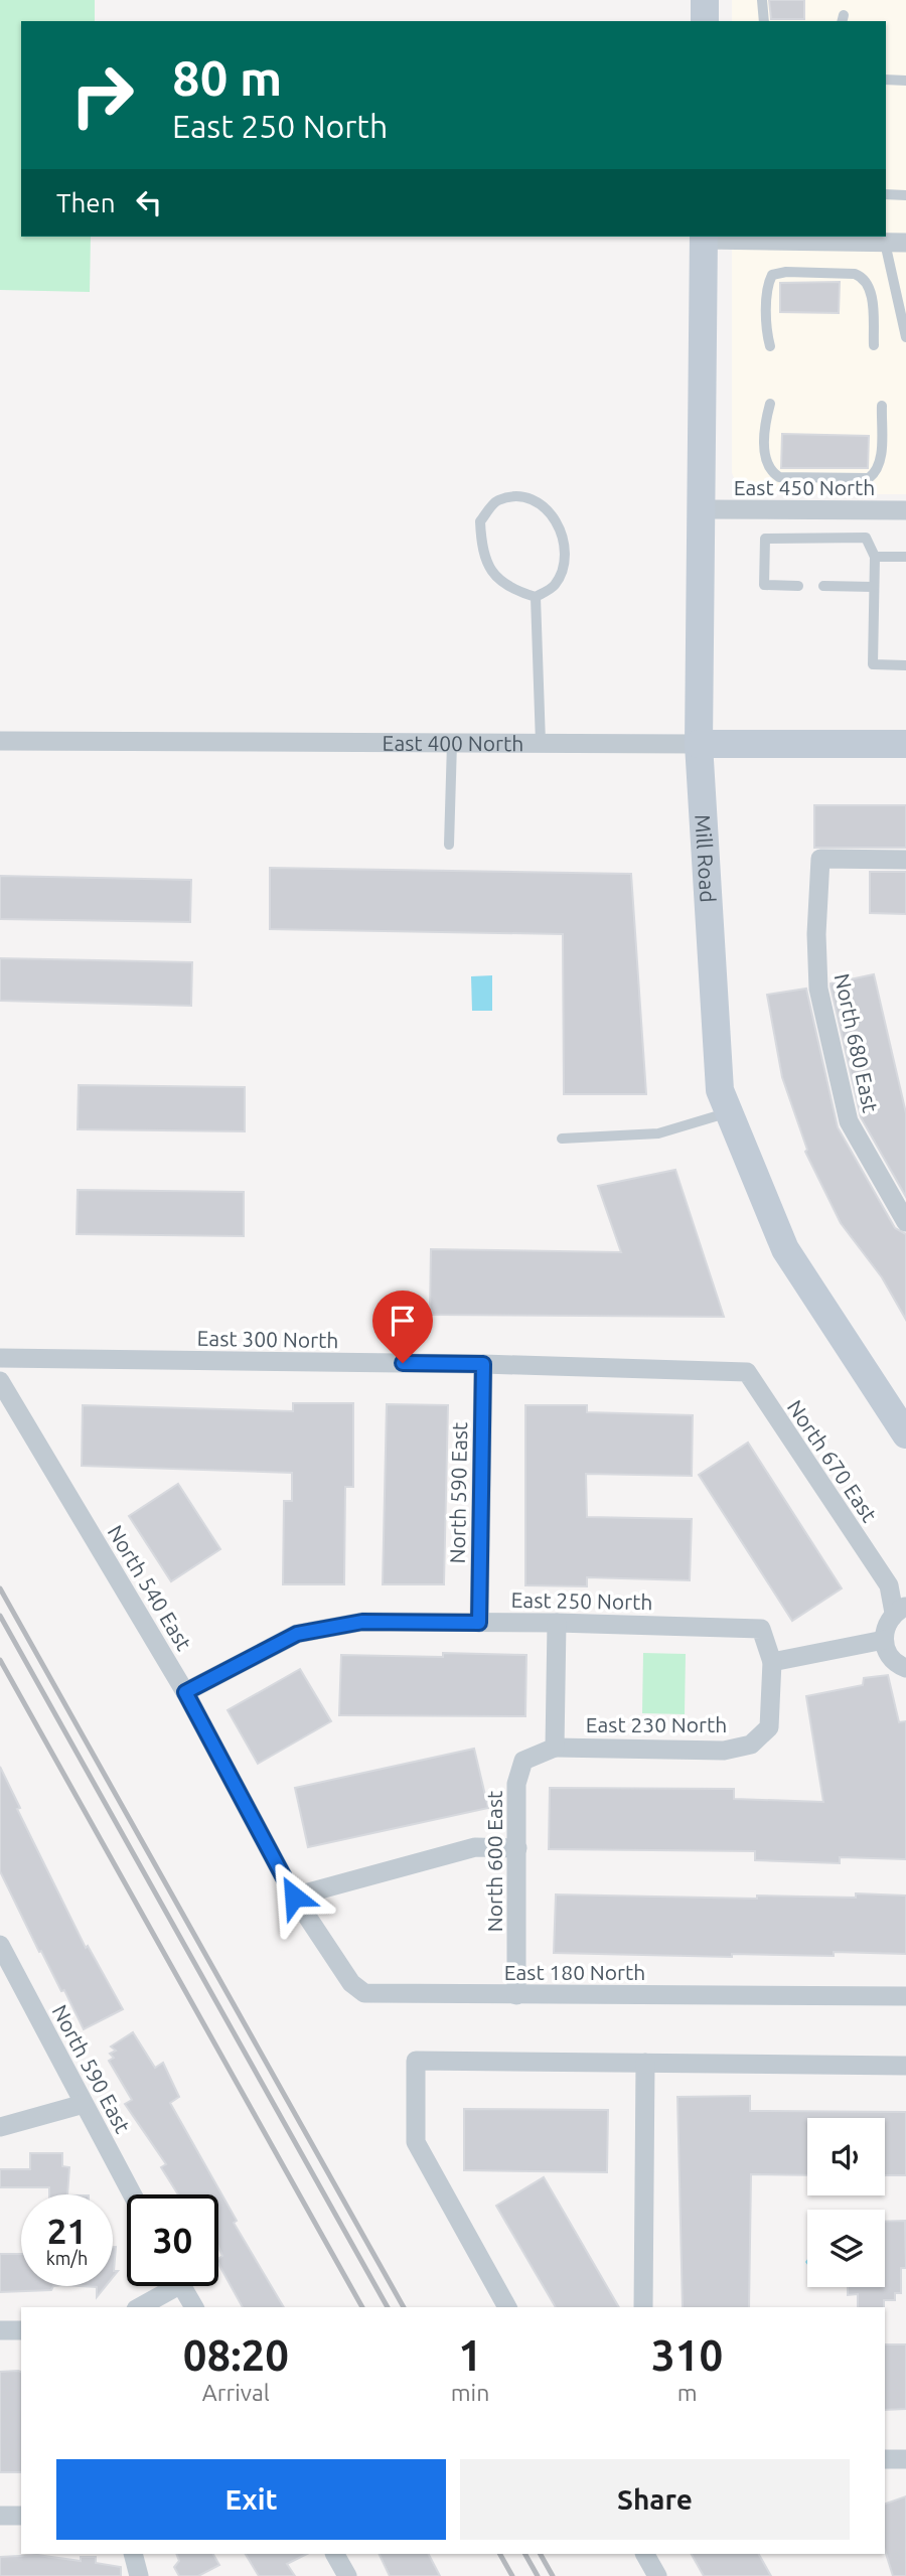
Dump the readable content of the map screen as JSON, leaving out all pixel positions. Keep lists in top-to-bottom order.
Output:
{
  "streets": {
    "main road": ["East 400 North", "Mill Road"],
    "street": [
      "East 450 North",
      "North 680 East",
      "East 300 North",
      "North 670 East",
      "North 590 East",
      "North 540 East",
      "East 250 North",
      "East 230 North",
      "North 600 East",
      "East 180 North"
    ]
  },
  "crossings": [
    ["East 450 North", "Mill Road"],
    ["East 400 North", "Mill Road"],
    ["East 300 North", "North 670 East"],
    ["East 300 North", "North 590 East"],
    ["North 590 East", "East 250 North"],
    ["North 540 East", "East 250 North"],
    ["North 540 East", "East 180 North"],
    ["East 250 North", "East 230 North"],
    ["East 230 North", "North 600 East"],
    ["North 600 East", "East 180 North"]
  ],
  "page": {
    "turn": ["80 m", "East 250 North"],
    "then": "Then",
    "speed": "21 km/h",
    "limit": "30",
    "eta": [
      "08:20",
      "Arrival",
      "1",
      "min",
      "310",
      "m"
    ],
    "buttons": ["Exit", "Share"]
  }
}
